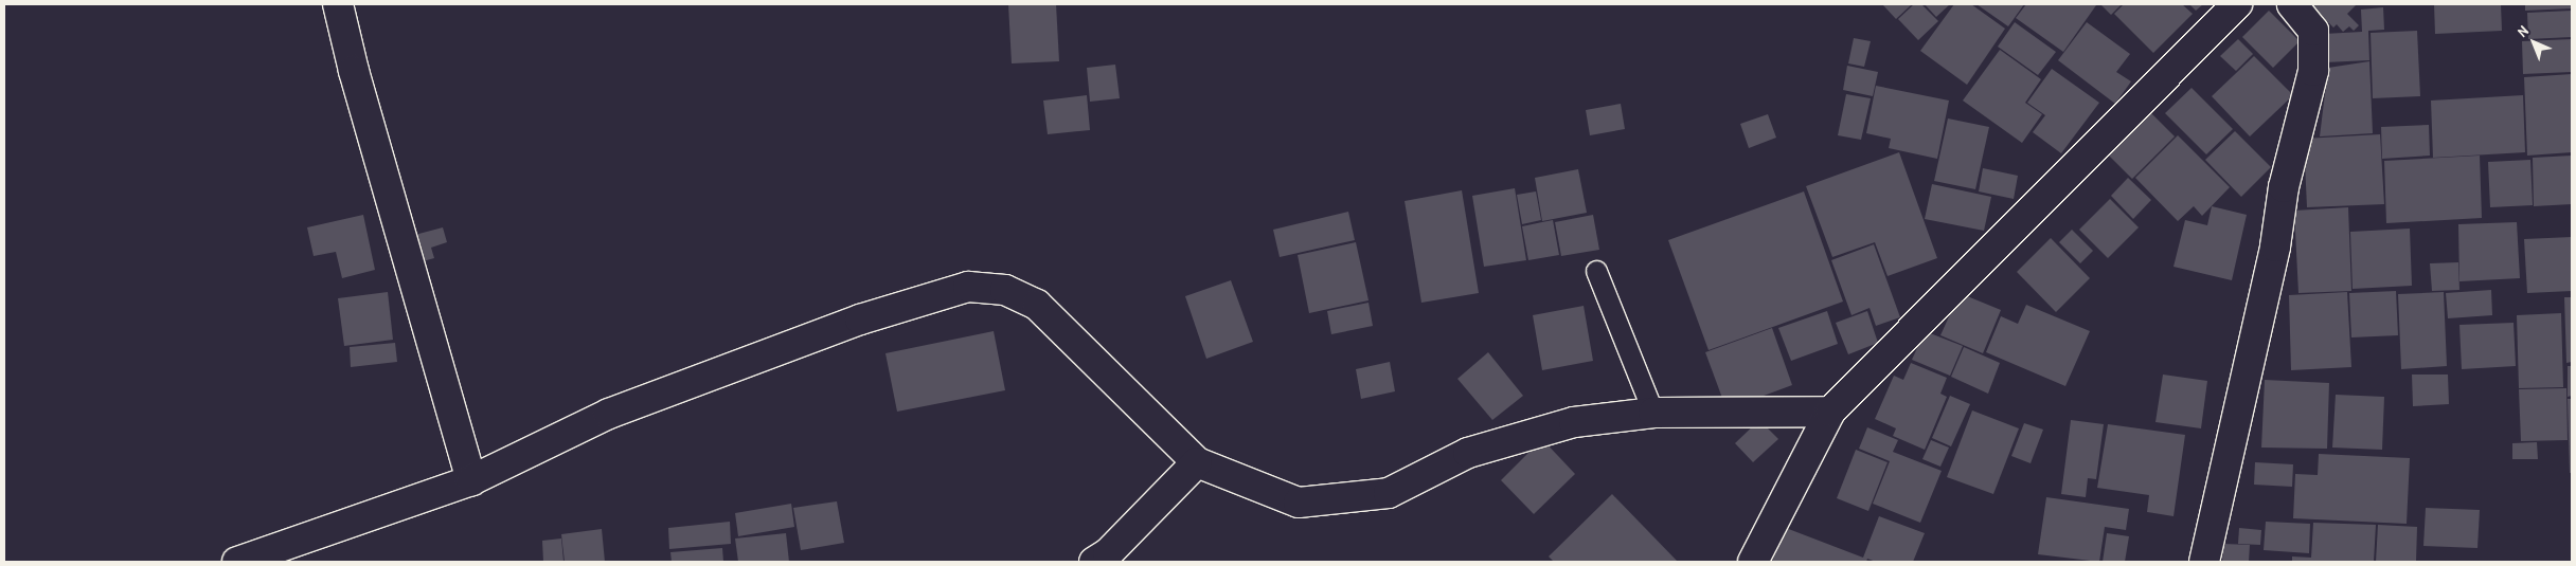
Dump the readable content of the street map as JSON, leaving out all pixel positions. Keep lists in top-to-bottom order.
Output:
{
  "north": "top left"
}
